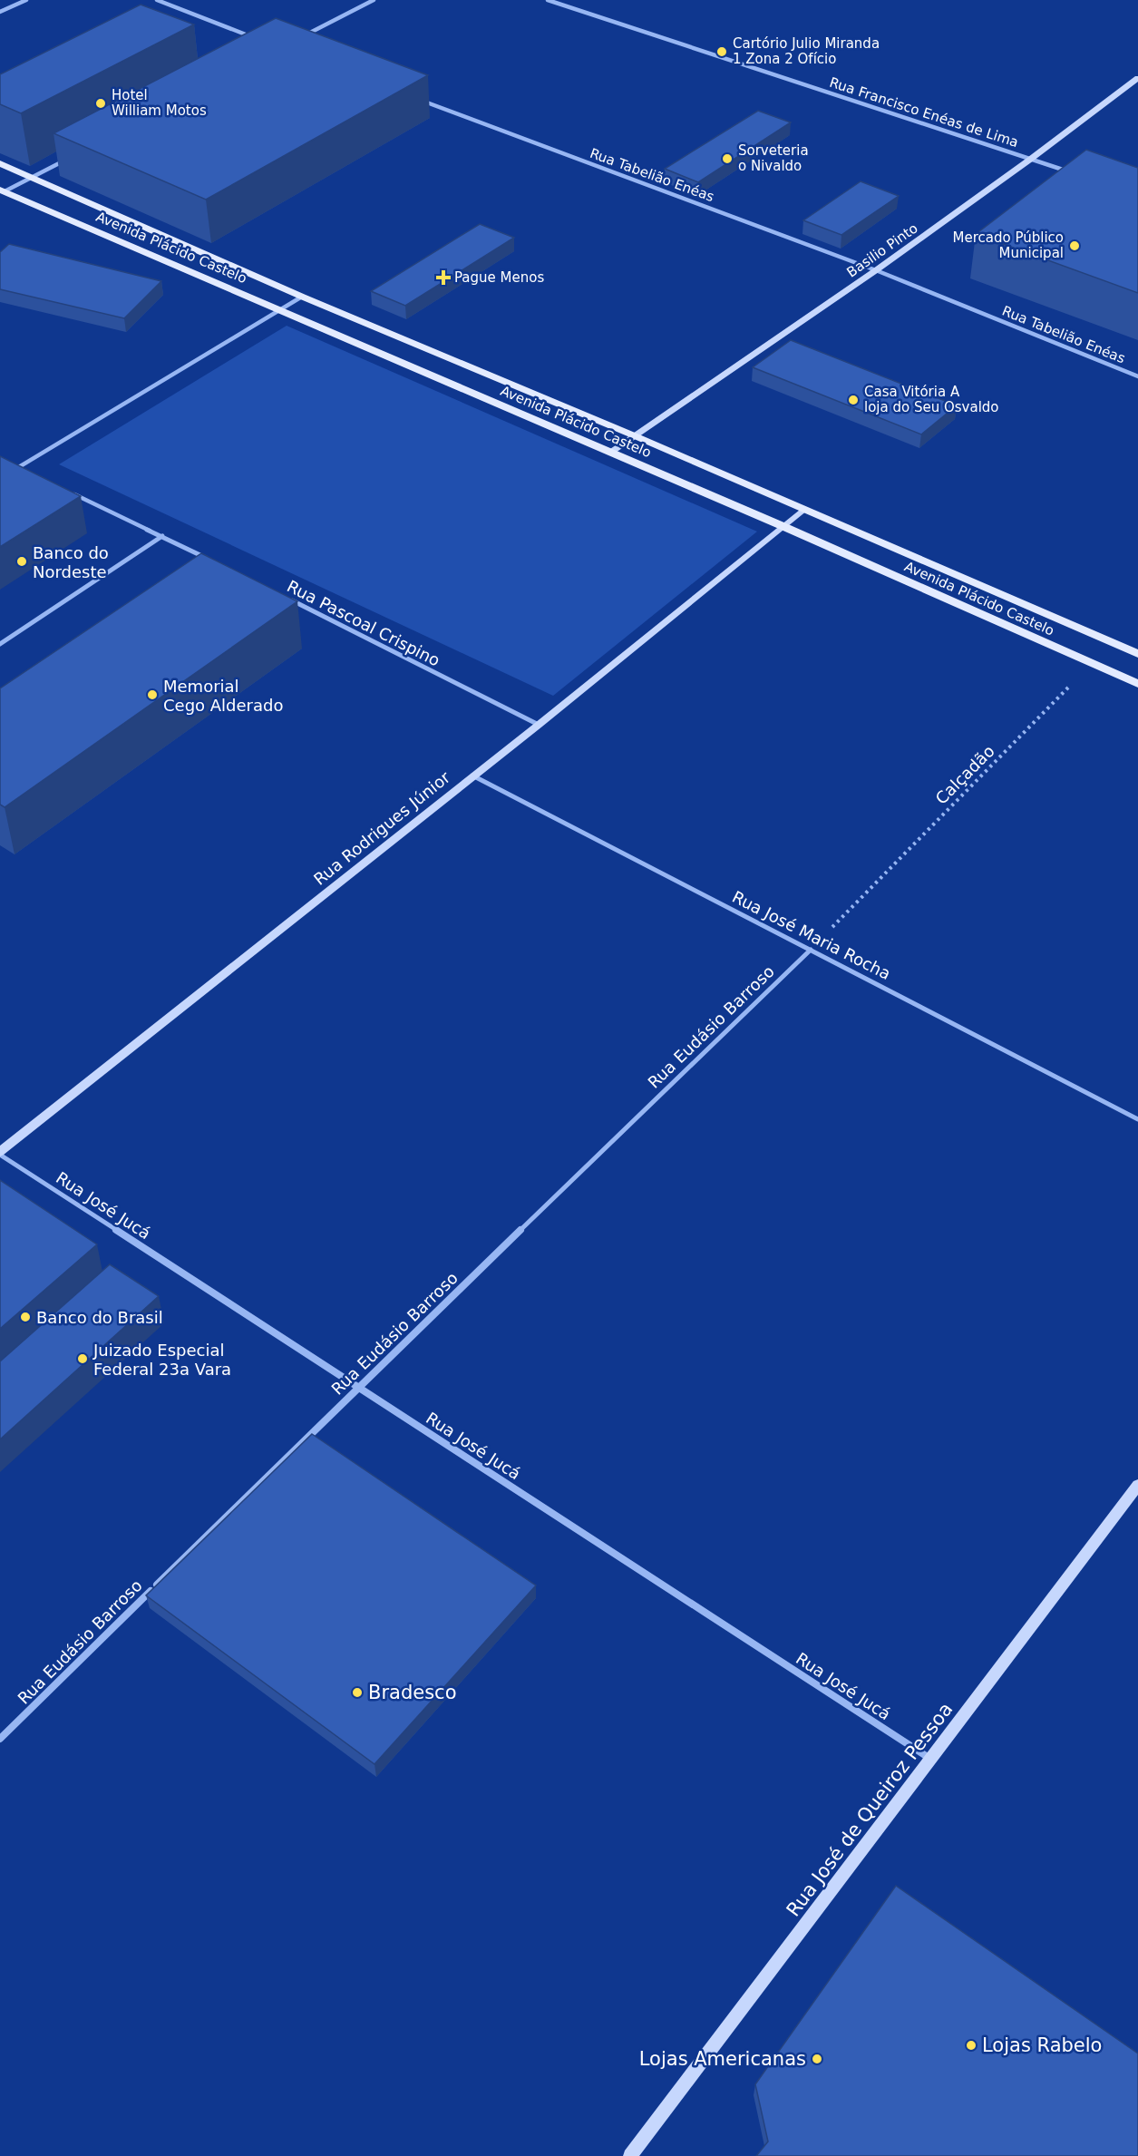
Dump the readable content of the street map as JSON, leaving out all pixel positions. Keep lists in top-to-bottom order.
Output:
{
  "streets": {
    "main road": [
      "Avenida Plácido Castelo",
      "Basilio Pinto",
      "Rua Rodrigues Júnior",
      "Rua José de Queiroz Pessoa"
    ],
    "street": [
      "Rua Francisco Enéas de Lima",
      "Rua Tabelião Enéas",
      "Rua Pascoal Crispino",
      "Rua José Maria Rocha",
      "Rua Eudásio Barroso",
      "Rua José Jucá"
    ],
    "path": ["Calçadão"]
  },
  "crossings": [
    ["Rua Francisco Enéas de Lima", "Basilio Pinto"],
    ["Rua Tabelião Enéas", "Basilio Pinto"],
    ["Avenida Plácido Castelo", "Basilio Pinto"],
    ["Avenida Plácido Castelo", "Calçadão"],
    ["Avenida Plácido Castelo", "Rua Rodrigues Júnior"],
    ["Rua Pascoal Crispino", "Rua Rodrigues Júnior"],
    ["Calçadão", "Rua José Maria Rocha"],
    ["Calçadão", "Rua Eudásio Barroso"],
    ["Rua Rodrigues Júnior", "Rua José Maria Rocha"],
    ["Rua Rodrigues Júnior", "Rua José Jucá"],
    ["Rua José Maria Rocha", "Rua Eudásio Barroso"],
    ["Rua Eudásio Barroso", "Rua José Jucá"],
    ["Rua José Jucá", "Rua José de Queiroz Pessoa"]
  ],
  "places": {
    "other": [
      "Cartório Julio Miranda 1 Zona 2 Ofício",
      "Hotel William Motos",
      "Sorveteria o Nivaldo",
      "Mercado Público Municipal",
      "Casa Vitória A loja do Seu Osvaldo",
      "Banco do Nordeste",
      "Memorial Cego Alderado",
      "Banco do Brasil",
      "Juizado Especial Federal 23a Vara",
      "Bradesco",
      "Lojas Rabelo",
      "Lojas Americanas"
    ],
    "health": ["Pague Menos"]
  }
}
